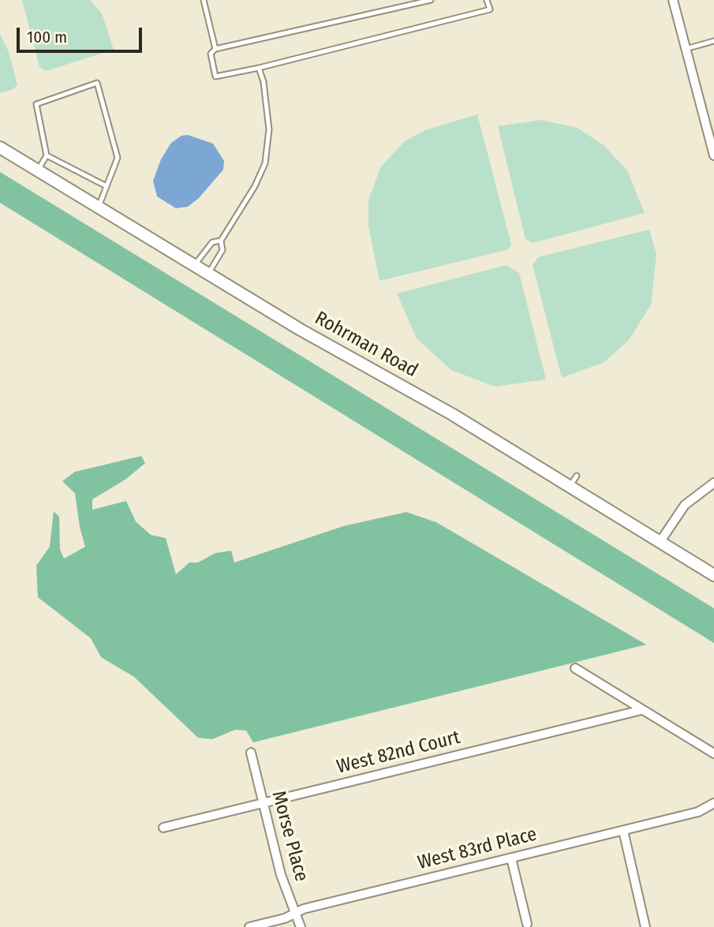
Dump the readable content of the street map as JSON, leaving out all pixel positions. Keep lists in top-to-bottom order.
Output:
{
  "streets": {
    "street": [
      "Rohrman Road",
      "West 82nd Court",
      "Morse Place",
      "West 83rd Place"
    ]
  },
  "crossings": [
    ["West 82nd Court", "Morse Place"],
    ["Morse Place", "West 83rd Place"]
  ],
  "scale_bar": "100 m"
}
